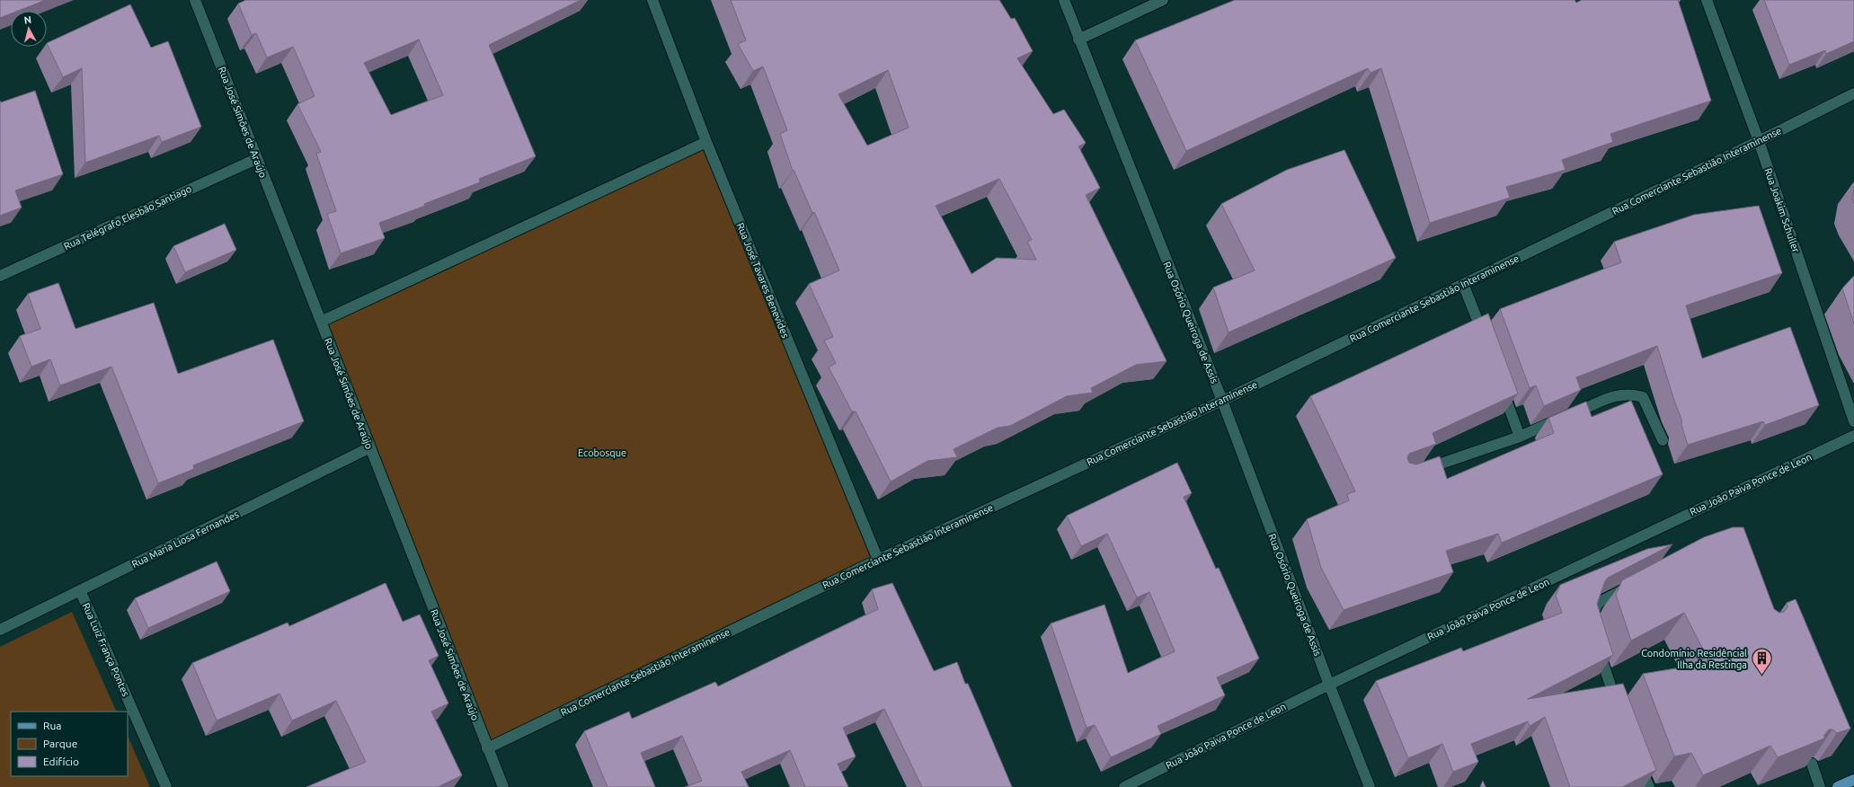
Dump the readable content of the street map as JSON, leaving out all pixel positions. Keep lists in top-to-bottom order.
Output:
{
  "streets": {
    "street": [
      "Rua José Simões de Araújo",
      "Rua Comerciante Sebastião Interaminense",
      "Rua Joakim Schuller",
      "Rua Telégrafo Elesbão Santiago",
      "Rua José Tavares Benevides",
      "Rua Osório Queiroga de Assis",
      "Rua João Paiva Ponce de Leon",
      "Rua Maria Liosa Fernandes",
      "Rua Luiz França Pontes"
    ]
  },
  "crossings": [
    ["Rua José Simões de Araújo", "Rua Comerciante Sebastião Interaminense"],
    ["Rua José Simões de Araújo", "Rua Telégrafo Elesbão Santiago"],
    ["Rua José Simões de Araújo", "Rua Maria Liosa Fernandes"],
    ["Rua Comerciante Sebastião Interaminense", "Rua Joakim Schuller"],
    ["Rua Comerciante Sebastião Interaminense", "Rua José Tavares Benevides"],
    ["Rua Comerciante Sebastião Interaminense", "Rua Osório Queiroga de Assis"],
    ["Rua Osório Queiroga de Assis", "Rua João Paiva Ponce de Leon"],
    ["Rua Maria Liosa Fernandes", "Rua Luiz França Pontes"]
  ],
  "parks": ["Ecobosque"],
  "places": {
    "building": ["Condomínio Residêncial Ilha da Restinga"]
  },
  "legend": ["Rua", "Parque", "Edifício"],
  "north": "top"
}
